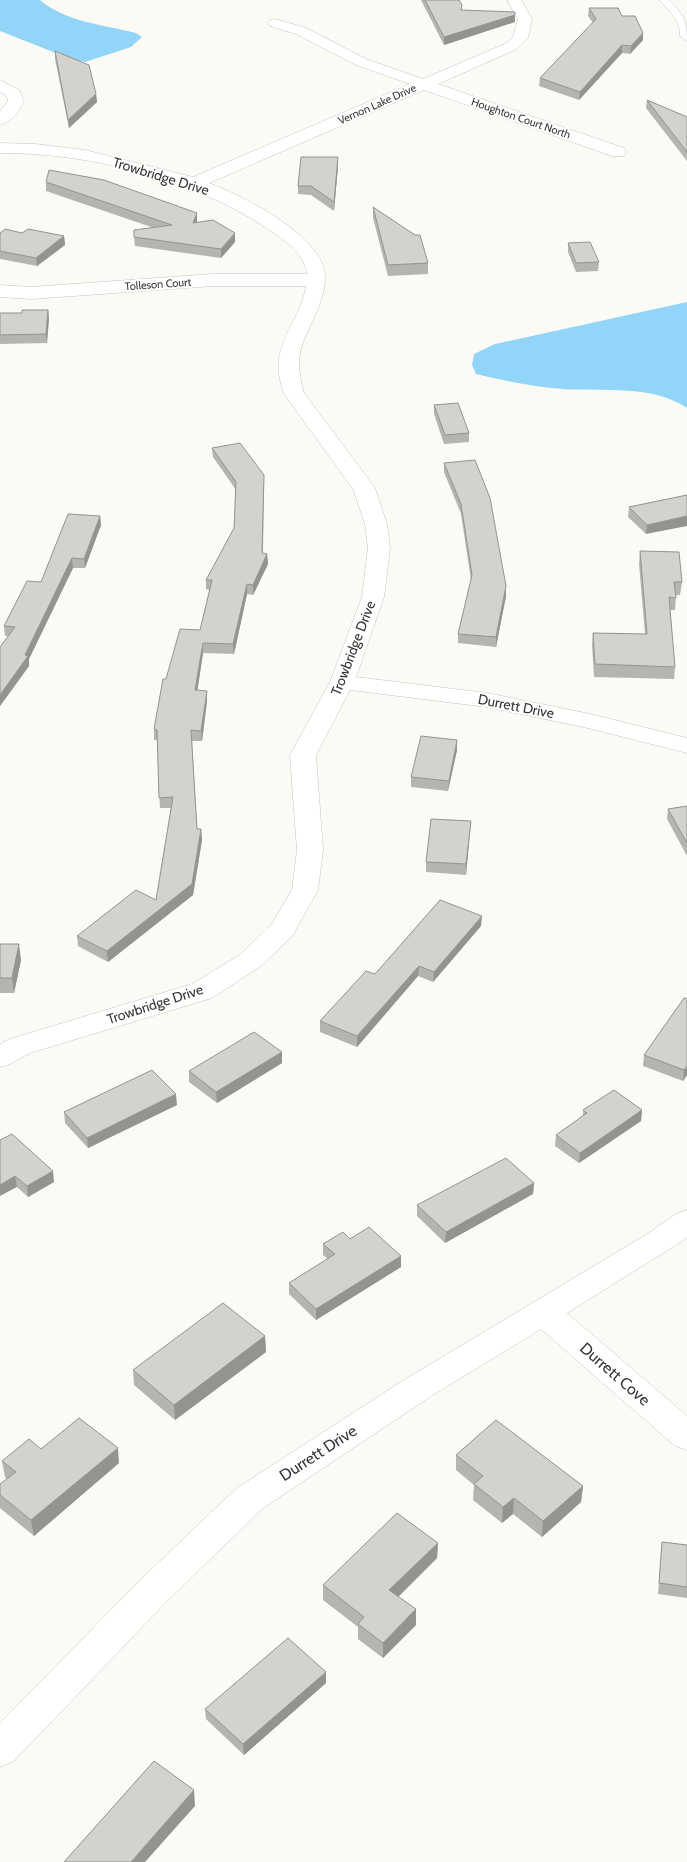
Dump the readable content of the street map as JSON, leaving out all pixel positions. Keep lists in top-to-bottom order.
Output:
{
  "streets": {
    "street": [
      "Vernon Lake Drive",
      "Houghton Court North",
      "Trowbridge Drive",
      "Tolleson Court",
      "Durrett Drive",
      "Durrett Cove"
    ]
  },
  "crossings": [
    ["Vernon Lake Drive", "Houghton Court North"],
    ["Vernon Lake Drive", "Trowbridge Drive"],
    ["Trowbridge Drive", "Tolleson Court"],
    ["Trowbridge Drive", "Durrett Drive"],
    ["Durrett Drive", "Durrett Cove"]
  ]
}
